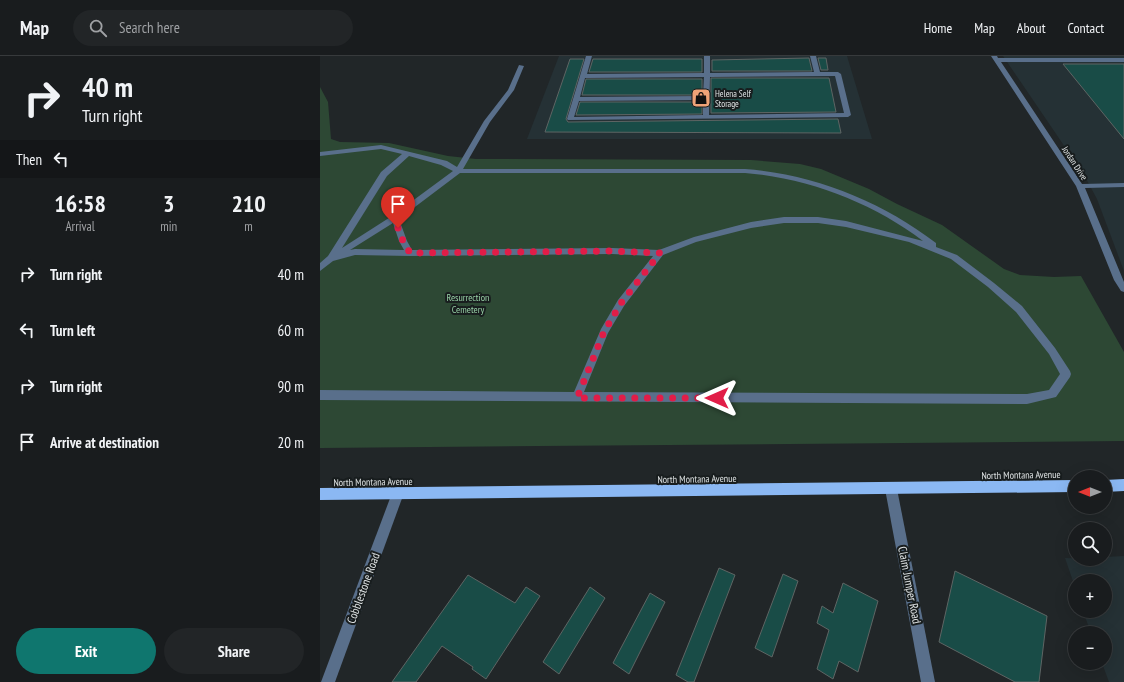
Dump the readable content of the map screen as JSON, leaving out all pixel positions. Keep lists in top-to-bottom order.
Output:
{
  "streets": {
    "main road": ["North Montana Avenue"],
    "street": ["Jordan Drive", "Claim Jumper Road", "Cobblestone Road"]
  },
  "crossings": [
    ["North Montana Avenue", "Claim Jumper Road"],
    ["North Montana Avenue", "Cobblestone Road"]
  ],
  "parks": ["Resurrection Cemetery"],
  "places": {
    "shop": ["Helena Self Storage"]
  },
  "north": "left",
  "page": {
    "header": "Map",
    "search": "Search here",
    "nav": [
      "Home",
      "Map",
      "About",
      "Contact"
    ],
    "turn": ["40 m", "Turn right"],
    "then": "Then",
    "eta": [
      "16:58",
      "Arrival",
      "3",
      "min",
      "210",
      "m"
    ],
    "list": [
      {
        "name": "Turn right",
        "value": "40 m"
      },
      {
        "name": "Turn left",
        "value": "60 m"
      },
      {
        "name": "Turn right",
        "value": "90 m"
      },
      {
        "name": "Arrive at destination",
        "value": "20 m"
      }
    ],
    "map_buttons": ["+", "−"],
    "buttons": ["Exit", "Share"]
  }
}
